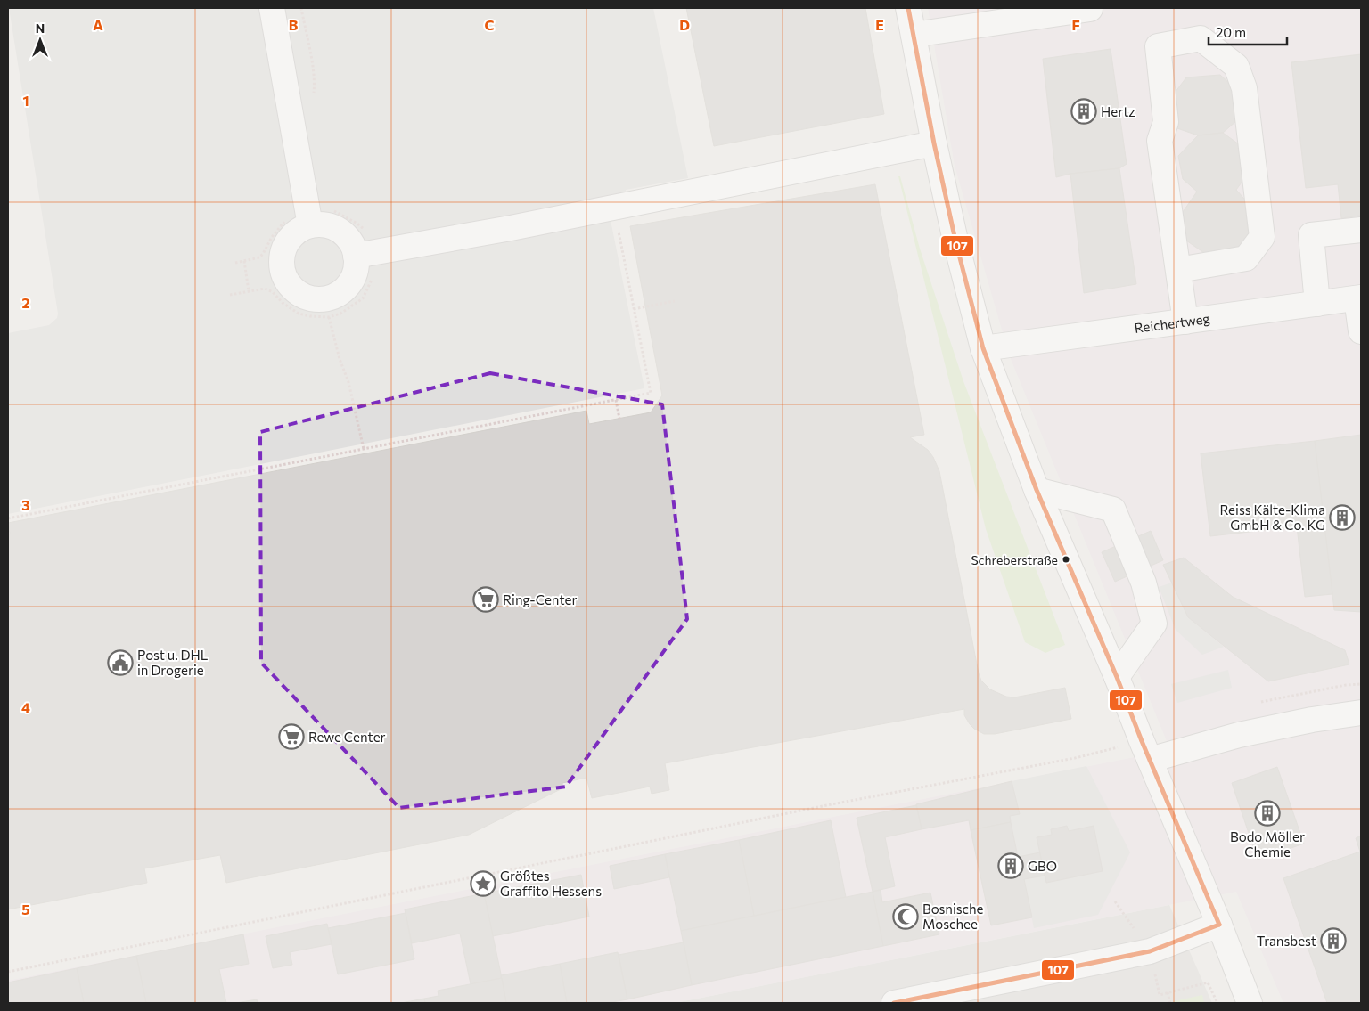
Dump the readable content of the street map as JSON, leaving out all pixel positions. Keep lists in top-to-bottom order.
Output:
{
  "streets": {
    "street": ["Reichertweg"]
  },
  "places": {
    "building": [
      "Hertz",
      "Reiss Kälte-Klima GmbH & Co. KG",
      "Bodo Möller Chemie",
      "GBO",
      "Transbest"
    ],
    "other": ["Schreberstraße"],
    "supermarket": ["Ring-Center", "Rewe Center"],
    "public building": ["Post u. DHL in Drogerie"],
    "place": ["Größtes Graffito Hessens"],
    "mosque": ["Bosnische Moschee"]
  },
  "lines": ["transit line 107"],
  "scale_bar": "20 m",
  "north": "top",
  "grid": {
    "columns": [
      "A",
      "B",
      "C",
      "D",
      "E",
      "F"
    ],
    "rows": [
      "1",
      "2",
      "3",
      "4",
      "5"
    ]
  }
}
